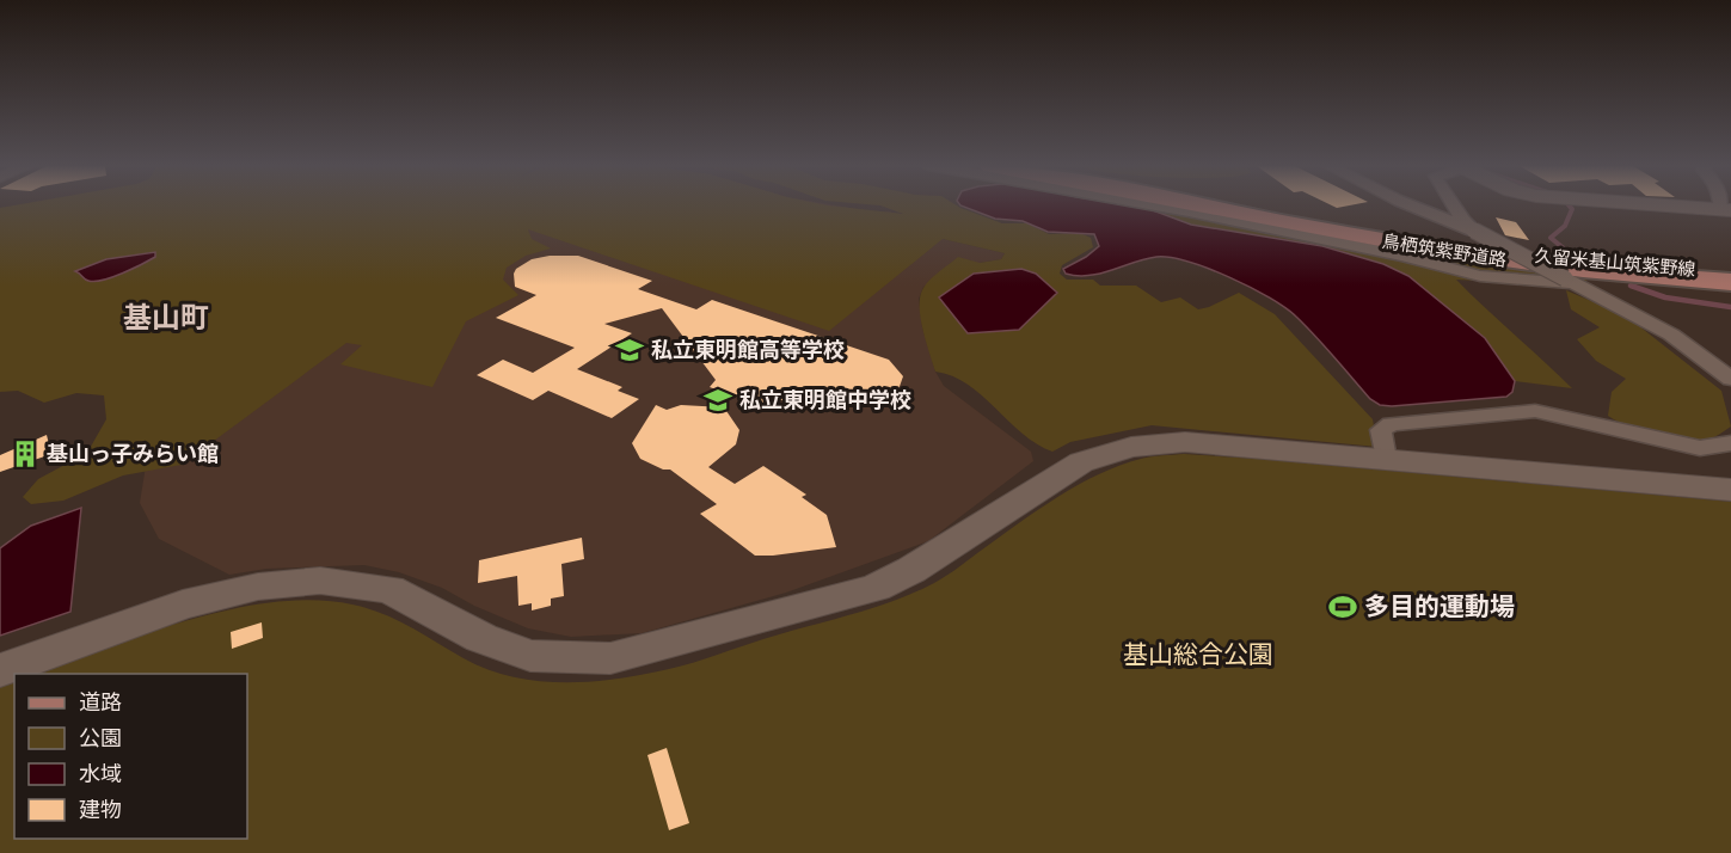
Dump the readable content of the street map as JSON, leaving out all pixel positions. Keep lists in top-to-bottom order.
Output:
{
  "streets": {
    "main road": ["鳥栖筑紫野道路", "久留米基山筑紫野線"]
  },
  "crossings": [
    ["鳥栖筑紫野道路", "久留米基山筑紫野線"]
  ],
  "districts": ["基山町"],
  "parks": ["基山総合公園"],
  "places": {
    "school or university": ["私立東明館高等学校", "私立東明館中学校"],
    "building": ["基山っ子みらい館"],
    "sports": ["多目的運動場"]
  },
  "legend": [
    "道路",
    "公園",
    "水域",
    "建物"
  ]
}
